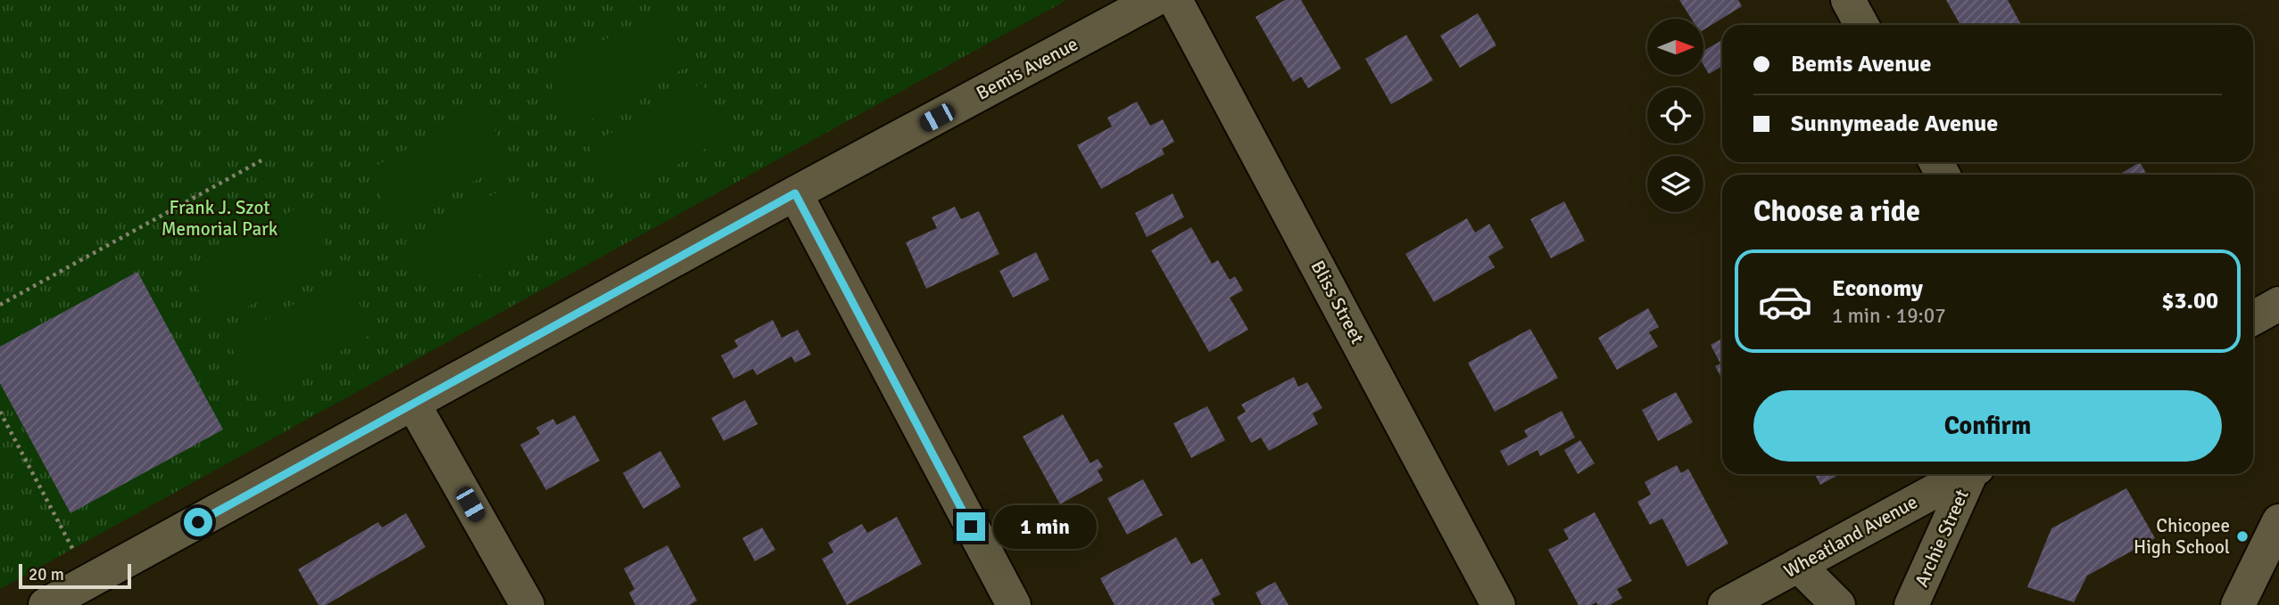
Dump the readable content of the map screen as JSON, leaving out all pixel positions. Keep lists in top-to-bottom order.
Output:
{
  "streets": {
    "street": [
      "Bemis Avenue",
      "Bliss Street",
      "Wheatland Avenue",
      "Archie Street"
    ]
  },
  "parks": ["Frank J. Szot Memorial Park"],
  "places": ["Chicopee High School"],
  "scale_bar": "20 m",
  "north": "right",
  "page": {
    "banner": ["Bemis Avenue", "Sunnymeade Avenue"],
    "heading": "Choose a ride",
    "list": [
      {
        "name": "Economy",
        "note": "1 min · 19:07",
        "value": "$3.00"
      }
    ],
    "buttons": "Confirm",
    "bubble": "1 min",
    "scale": "20 m"
  }
}
